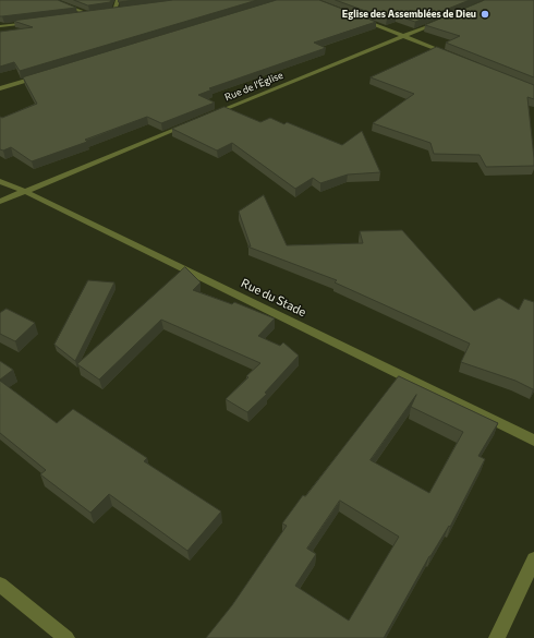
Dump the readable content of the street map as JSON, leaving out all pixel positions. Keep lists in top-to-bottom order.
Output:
{
  "streets": {
    "street": ["Rue de l'Église", "Rue du Stade"]
  },
  "places": ["Eglise des Assemblées de Dieu"]
}
